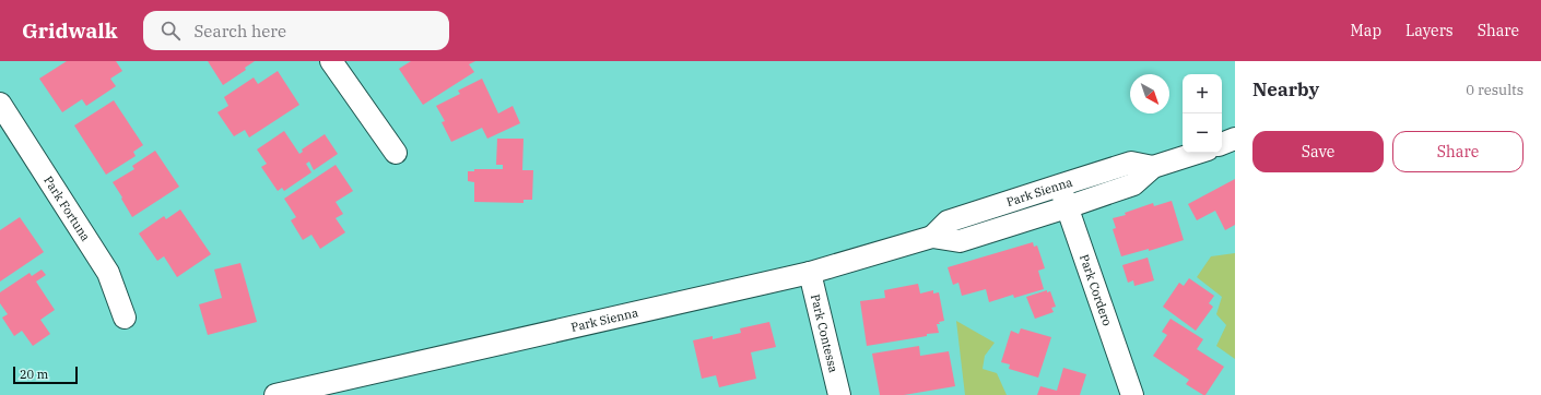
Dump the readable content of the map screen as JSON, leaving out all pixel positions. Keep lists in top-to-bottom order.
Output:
{
  "streets": {
    "street": [
      "Park Sienna",
      "Park Fortuna",
      "Park Cordero",
      "Park Contessa"
    ]
  },
  "crossings": [
    ["Park Sienna", "Park Cordero"],
    ["Park Sienna", "Park Contessa"]
  ],
  "scale_bar": "20 m",
  "north": "bottom right",
  "page": {
    "header": "Gridwalk",
    "search": "Search here",
    "nav": ["Map", "Layers", "Share"],
    "heading": ["Nearby", "0 results"],
    "map_buttons": ["+", "−"],
    "buttons": ["Save", "Share"],
    "scale": "20 m"
  }
}
